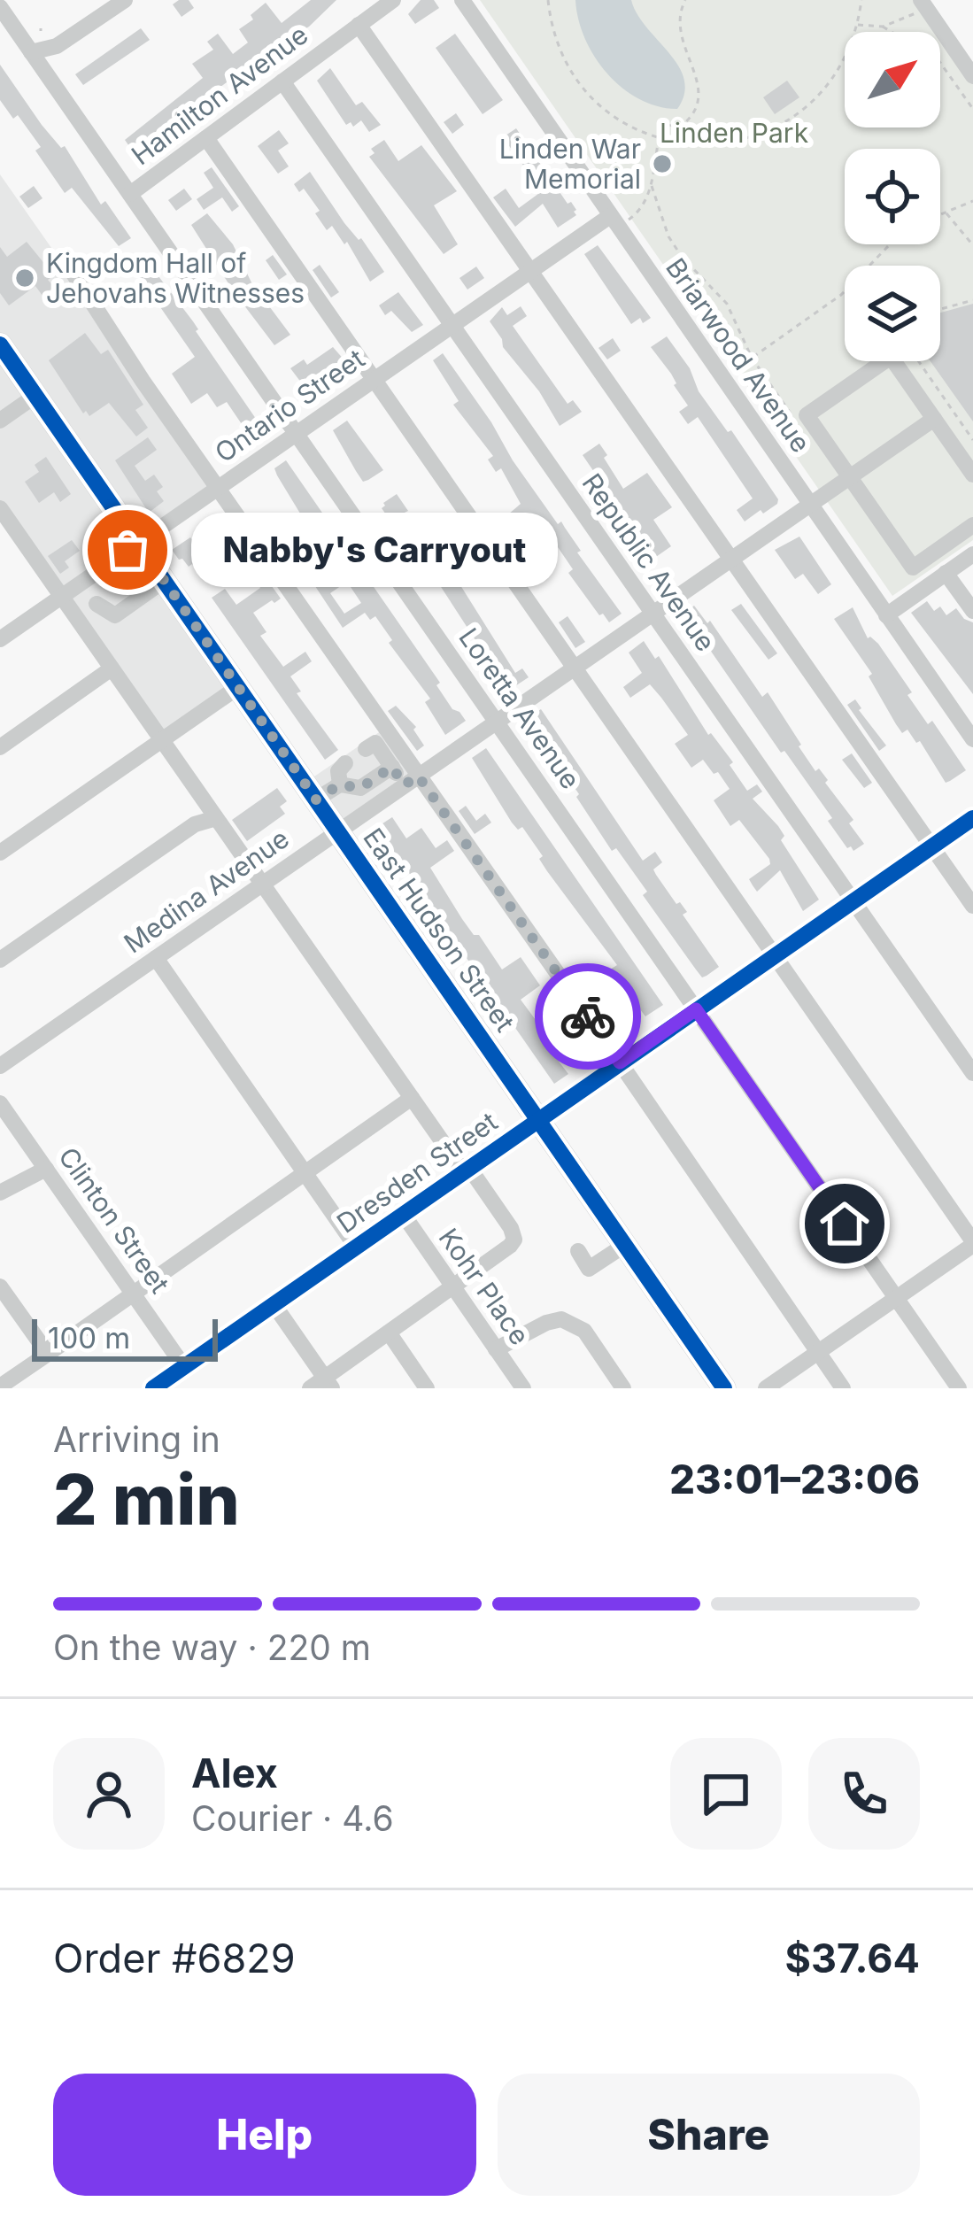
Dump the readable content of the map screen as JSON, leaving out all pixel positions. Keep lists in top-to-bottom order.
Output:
{
  "streets": {
    "main road": ["East Hudson Street"],
    "street": [
      "Hamilton Avenue",
      "Briarwood Avenue",
      "Ontario Street",
      "Republic Avenue",
      "Loretta Avenue",
      "Medina Avenue",
      "Dresden Street",
      "Clinton Street",
      "Kohr Place"
    ]
  },
  "crossings": [
    ["Hamilton Avenue", "Republic Avenue"],
    ["Hamilton Avenue", "Loretta Avenue"],
    ["Briarwood Avenue", "Ontario Street"],
    ["Briarwood Avenue", "Medina Avenue"],
    ["Ontario Street", "Republic Avenue"],
    ["Ontario Street", "Loretta Avenue"],
    ["Ontario Street", "East Hudson Street"],
    ["Republic Avenue", "Medina Avenue"],
    ["Republic Avenue", "Dresden Street"],
    ["Loretta Avenue", "Medina Avenue"],
    ["Loretta Avenue", "Dresden Street"],
    ["Medina Avenue", "East Hudson Street"],
    ["East Hudson Street", "Dresden Street"],
    ["Dresden Street", "Clinton Street"],
    ["Dresden Street", "Kohr Place"]
  ],
  "parks": ["Linden Park"],
  "places": ["Linden War Memorial", "Kingdom Hall of Jehovahs Witnesses", "Nabby's Carryout"],
  "scale_bar": "100 m",
  "north": "top right",
  "page": {
    "bubble": "Nabby's Carryout",
    "scale": "100 m",
    "heading": ["2 min", "Arriving in", "23:01–23:06"],
    "panel": [
      "Alex",
      "Courier · 4.6",
      "Order #6829",
      "$37.64"
    ],
    "bar": "On the way · 220 m",
    "buttons": ["Help", "Share"]
  }
}
